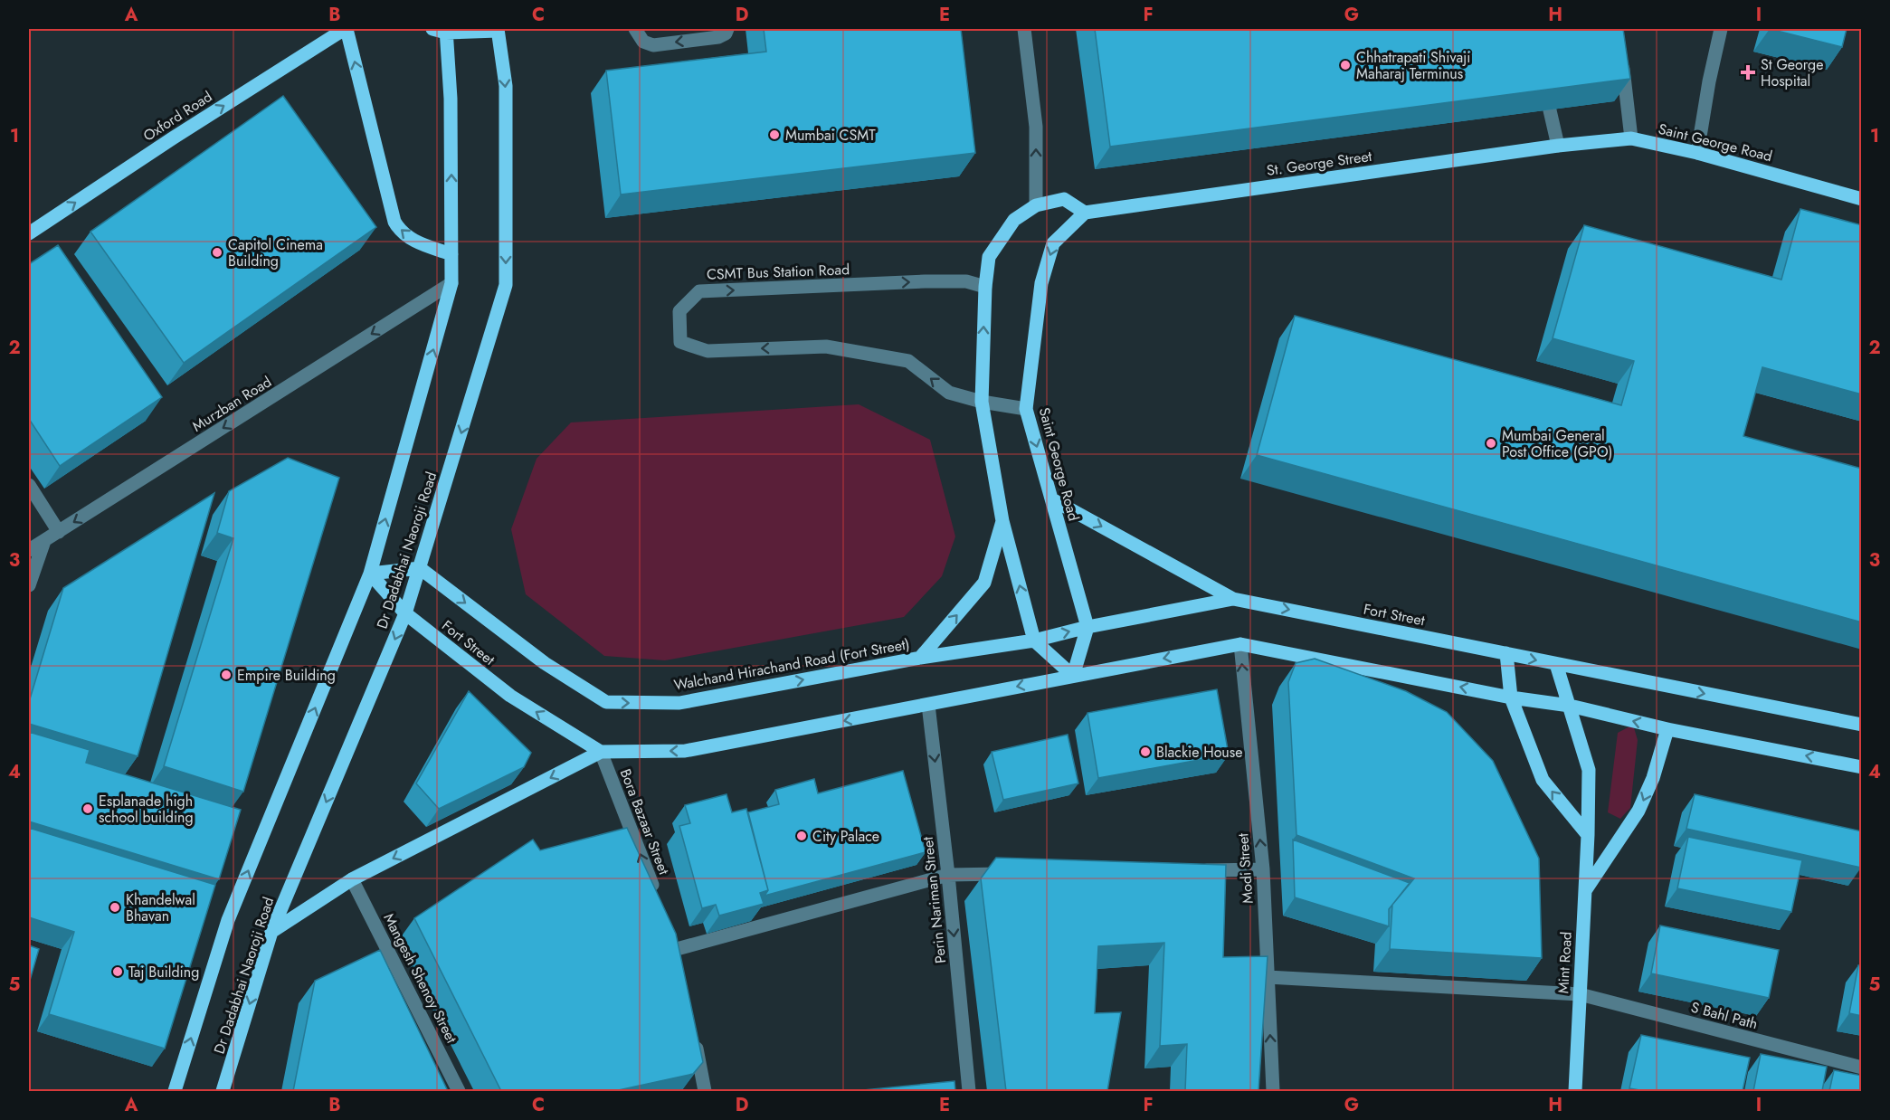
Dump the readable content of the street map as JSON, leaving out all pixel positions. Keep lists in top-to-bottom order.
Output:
{
  "streets": {
    "main road": [
      "Oxford Road",
      "Saint George Road",
      "St. George Street",
      "Dr Dadabhai Naoroji Road",
      "Fort Street",
      "Walchand Hirachand Road (Fort Street)",
      "Mint Road"
    ],
    "street": [
      "CSMT Bus Station Road",
      "Murzban Road",
      "Bora Bazaar Street",
      "Modi Street",
      "Perin Nariman Street",
      "Mangesh Shenoy Street",
      "S Bahl Path"
    ]
  },
  "crossings": [
    ["Saint George Road", "St. George Street"],
    ["Saint George Road", "CSMT Bus Station Road"],
    ["Saint George Road", "Fort Street"],
    ["Murzban Road", "Dr Dadabhai Naoroji Road"],
    ["Dr Dadabhai Naoroji Road", "Fort Street"],
    ["Dr Dadabhai Naoroji Road", "Walchand Hirachand Road (Fort Street)"],
    ["Fort Street", "Walchand Hirachand Road (Fort Street)"],
    ["Fort Street", "Bora Bazaar Street"],
    ["Fort Street", "Mint Road"],
    ["Modi Street", "S Bahl Path"],
    ["Mint Road", "S Bahl Path"]
  ],
  "one_way": [
    "Oxford Road",
    "Murzban Road",
    "Bora Bazaar Street",
    "Modi Street",
    "Perin Nariman Street"
  ],
  "places": {
    "other": [
      "Chhatrapati Shivaji Maharaj Terminus",
      "Mumbai CSMT",
      "Capitol Cinema Building",
      "Mumbai General Post Office (GPO)",
      "Empire Building",
      "Blackie House",
      "Esplanade high school building",
      "City Palace",
      "Khandelwal Bhavan",
      "Taj Building"
    ],
    "health": ["St George Hospital"]
  },
  "grid": {
    "columns": [
      "A",
      "B",
      "C",
      "D",
      "E",
      "F",
      "G",
      "H",
      "I"
    ],
    "rows": [
      "1",
      "2",
      "3",
      "4",
      "5"
    ]
  }
}
